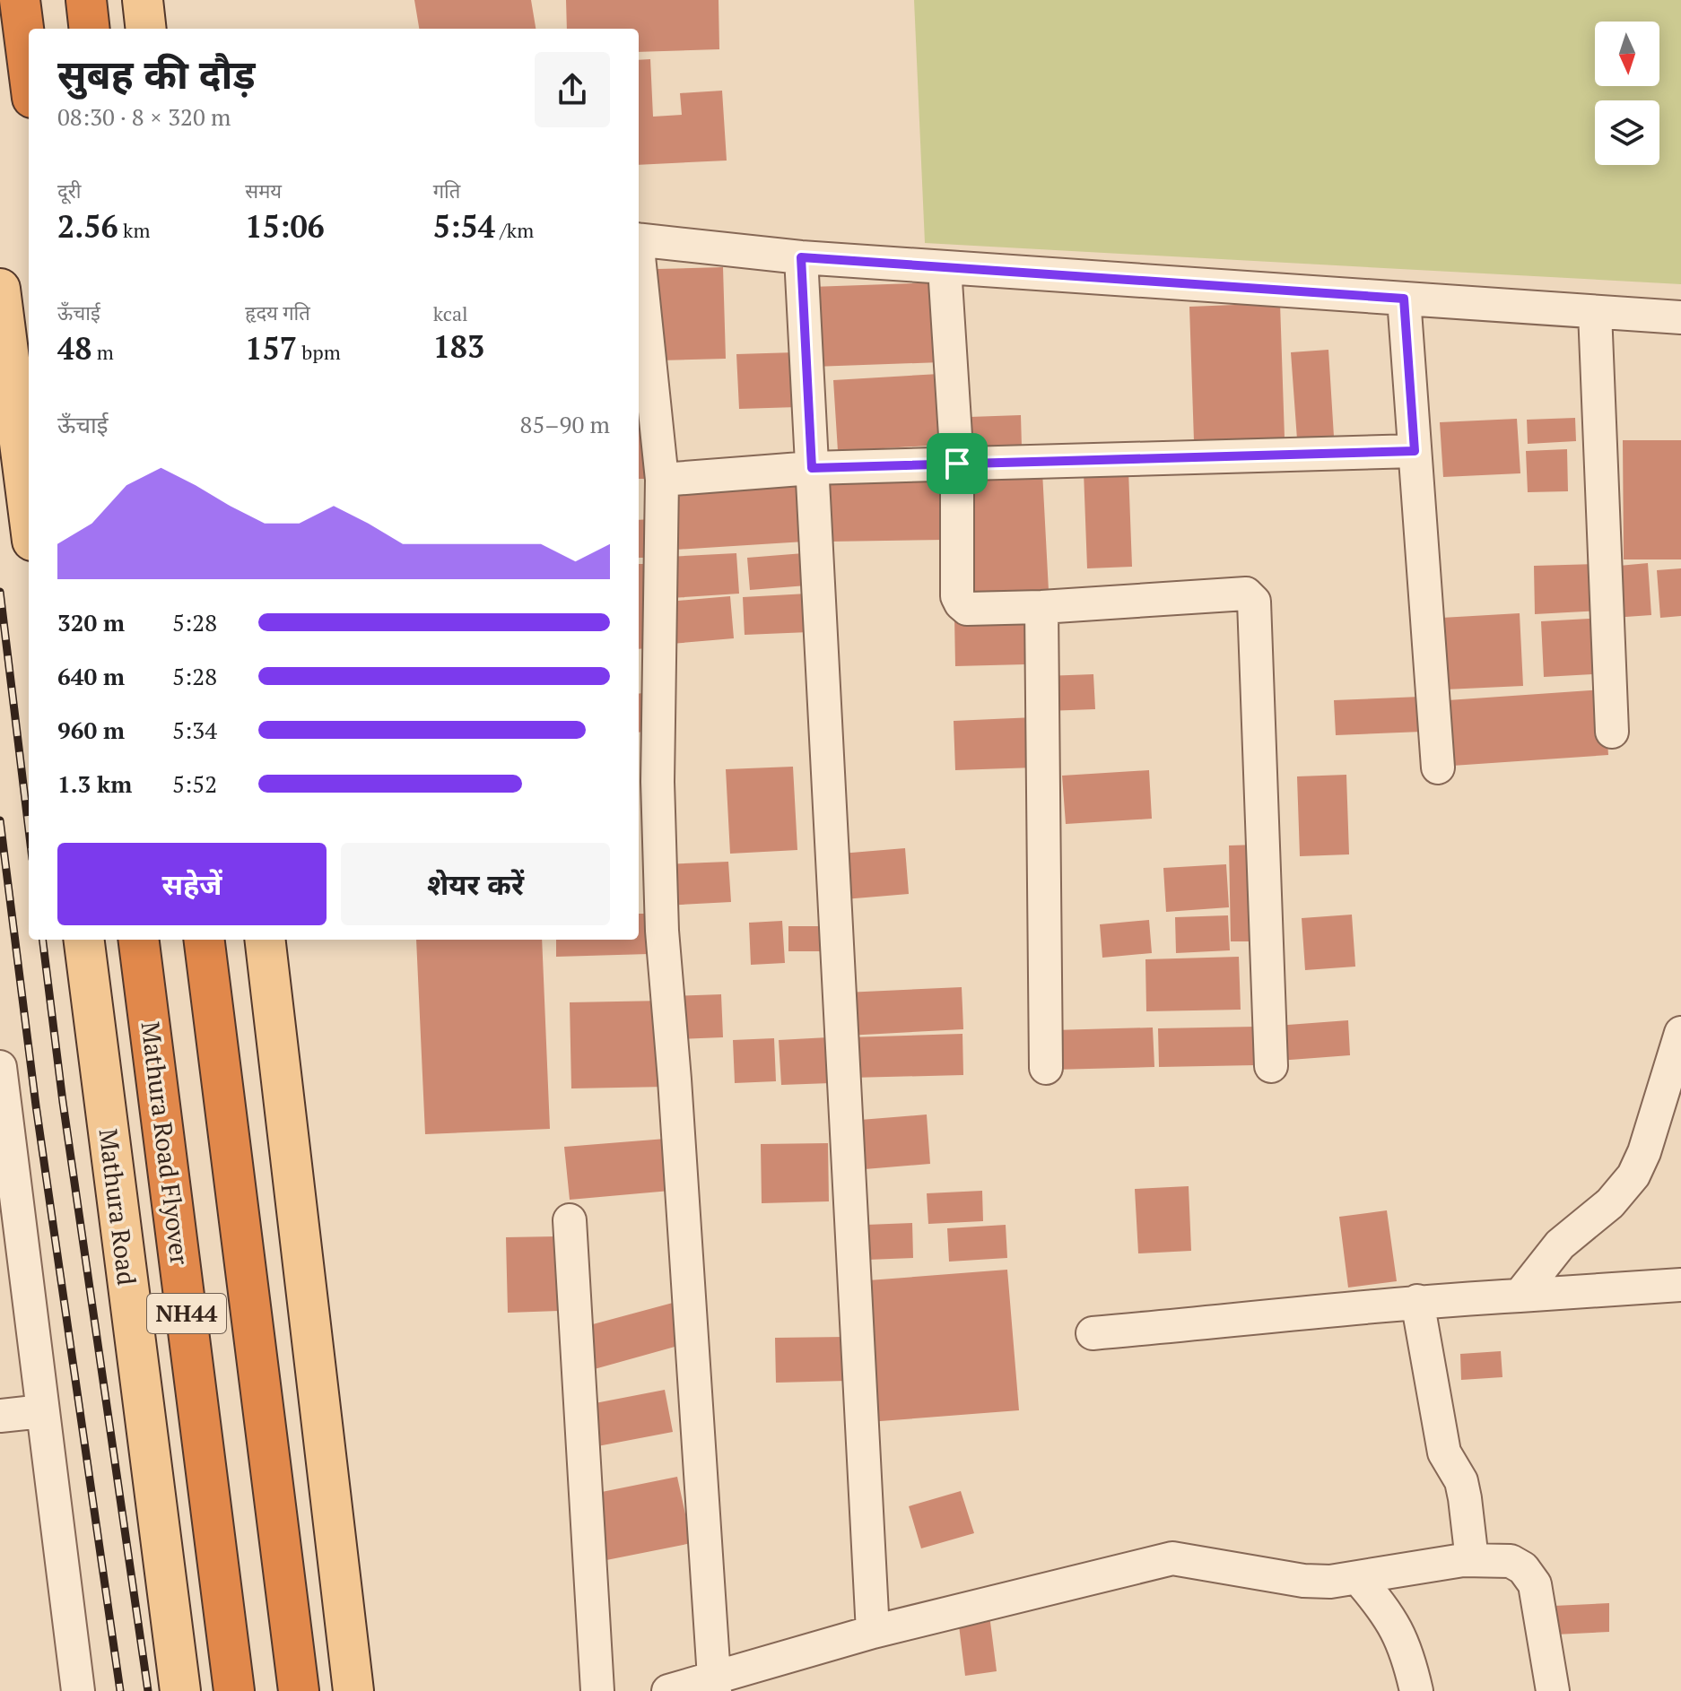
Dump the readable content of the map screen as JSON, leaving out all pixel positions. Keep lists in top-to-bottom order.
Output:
{
  "streets": {
    "highway": ["Mathura Road Flyover", "NH44"],
    "main road": ["Mathura Road"]
  },
  "north": "bottom",
  "page": {
    "heading": ["सुबह की दौड़", "08:30 · 8 × 320 m"],
    "stats": [
      ["दूरी", "2.56 km"],
      ["समय", "15:06"],
      ["गति", "5:54 /km"],
      ["ऊँचाई", "48 m"],
      ["हृदय गति", "157 bpm"],
      ["kcal", "183"]
    ],
    "chart": ["ऊँचाई", "85–90 m"],
    "list": [
      {
        "name": "320 m",
        "note": "5:28"
      },
      {
        "name": "640 m",
        "note": "5:28"
      },
      {
        "name": "960 m",
        "note": "5:34"
      },
      {
        "name": "1.3 km",
        "note": "5:52"
      }
    ],
    "buttons": ["सहेजें", "शेयर करें"]
  }
}
